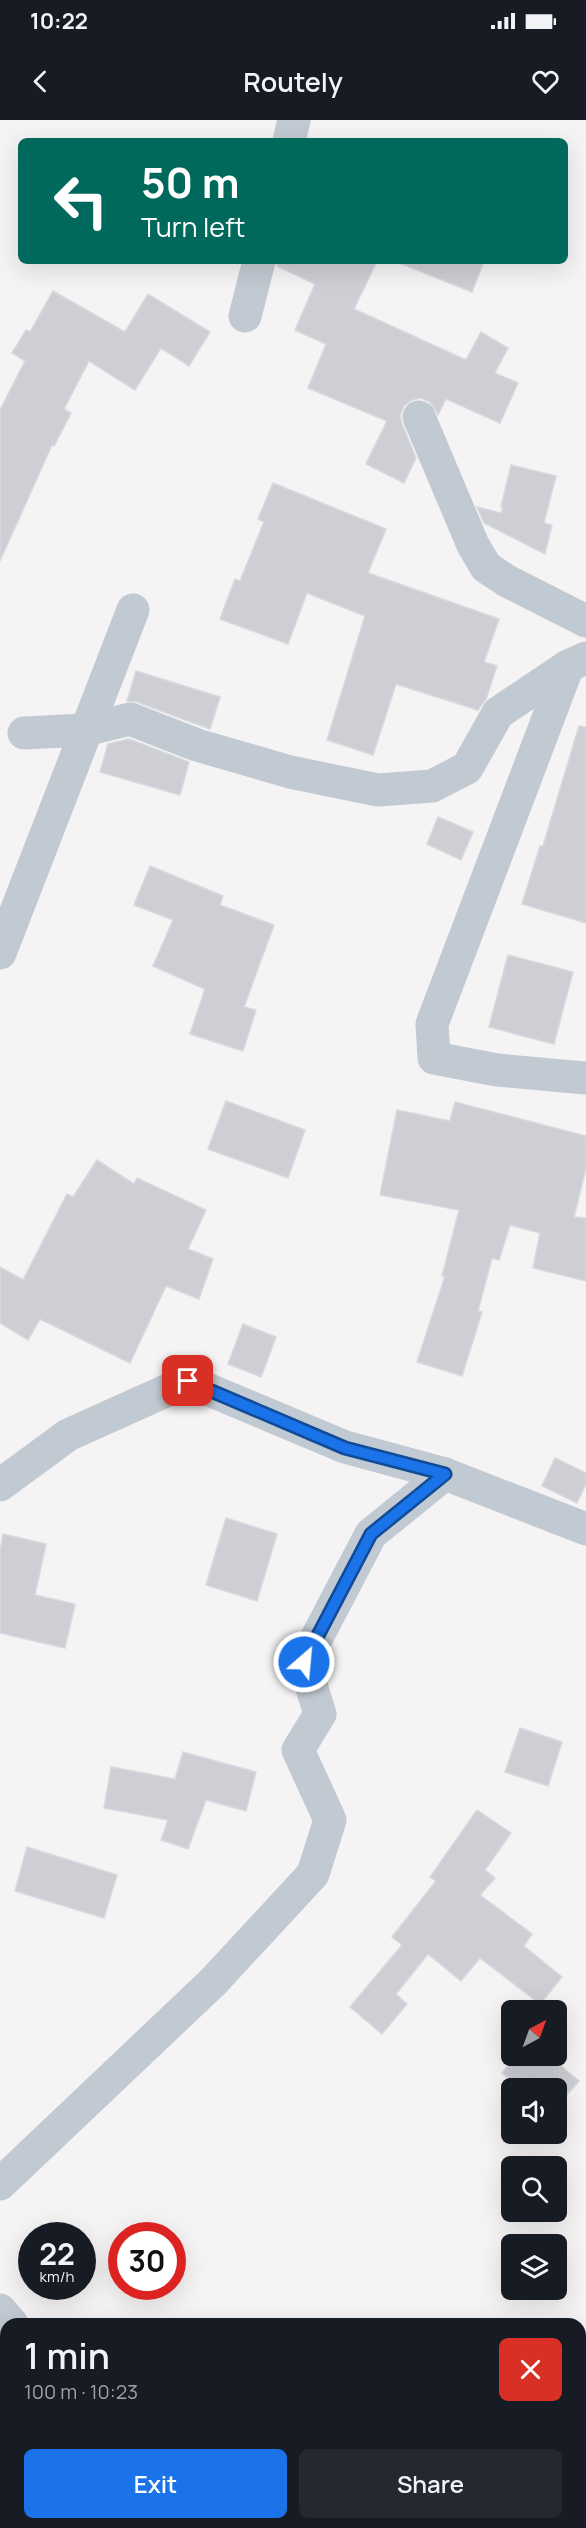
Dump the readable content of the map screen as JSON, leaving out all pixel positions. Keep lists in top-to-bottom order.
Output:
{
  "north": "top right",
  "page": {
    "status": "10:22",
    "header": "Routely",
    "turn": ["50 m", "Turn left"],
    "speed": "22 km/h",
    "limit": "30",
    "heading": ["1 min", "100 m · 10:23"],
    "buttons": ["Exit", "Share"]
  }
}
